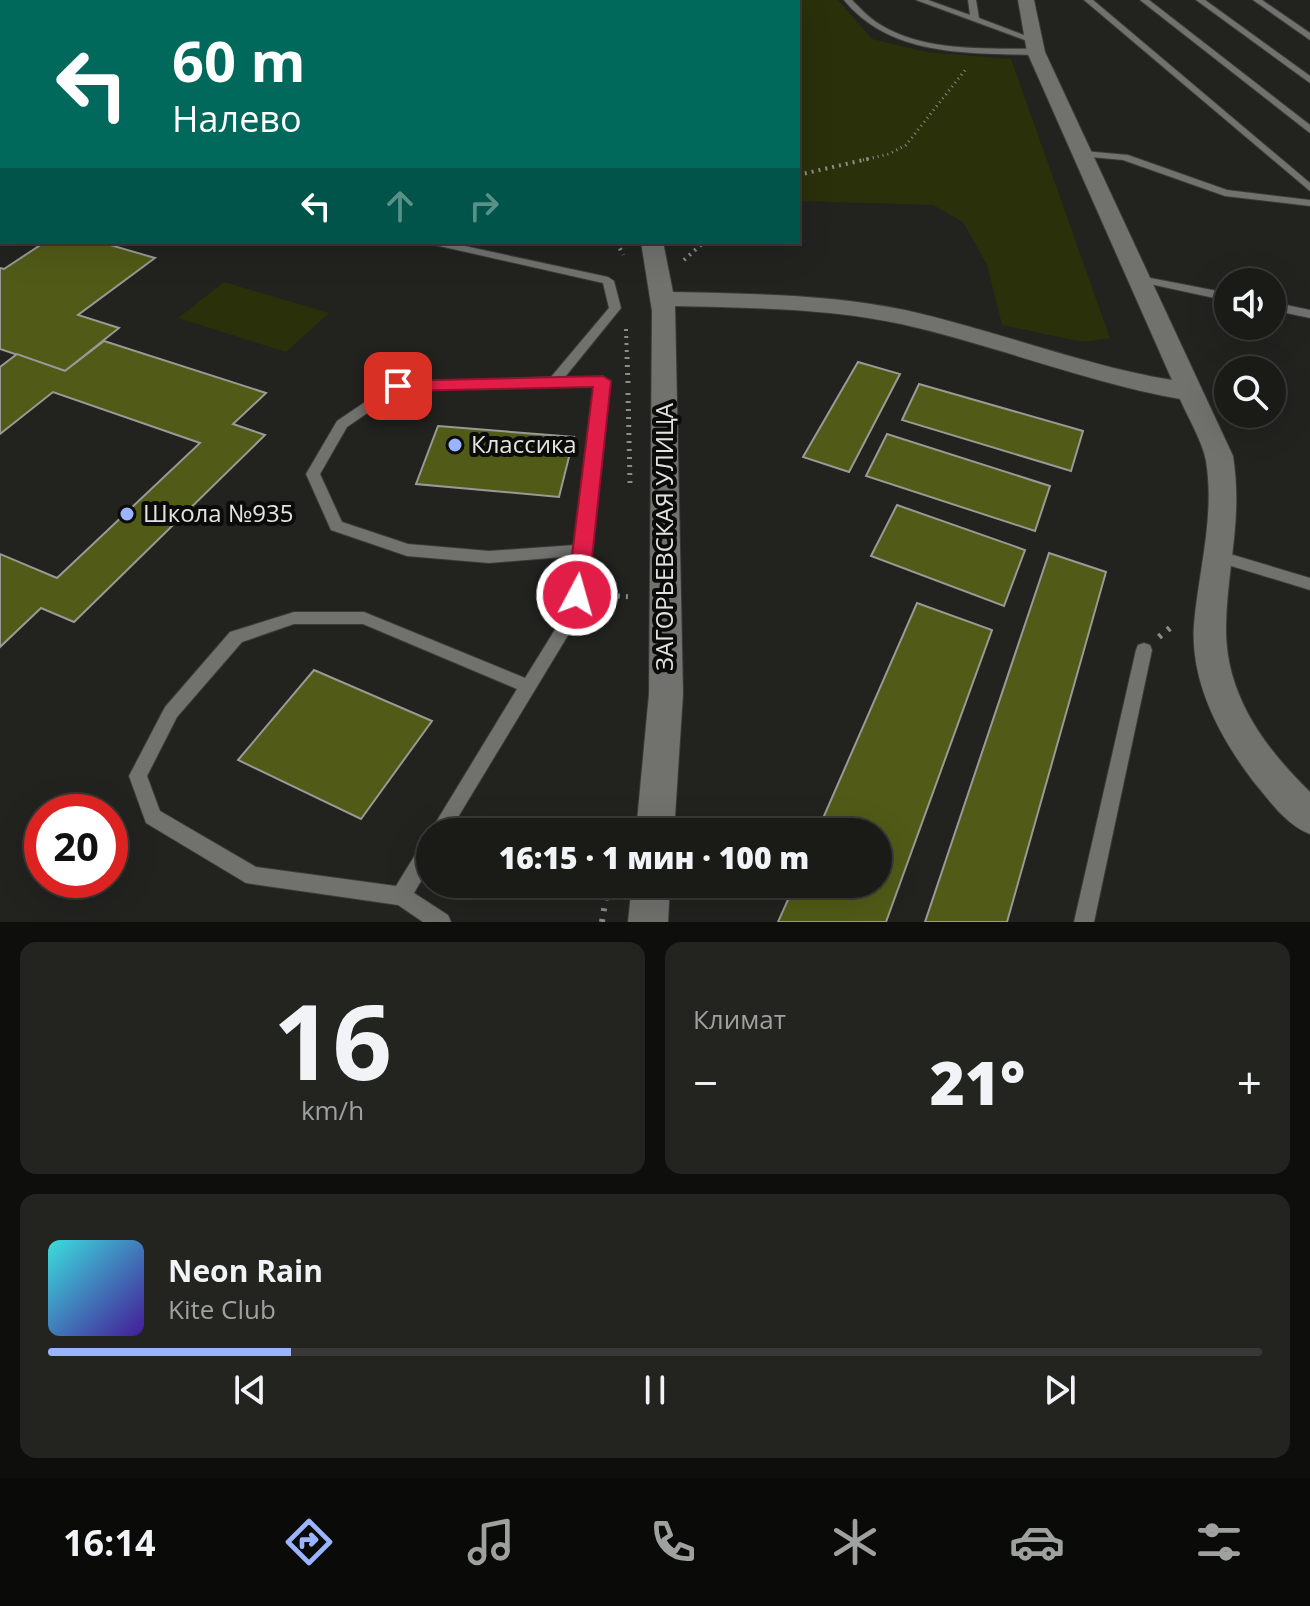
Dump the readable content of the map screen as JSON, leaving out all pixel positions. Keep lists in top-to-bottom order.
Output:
{
  "streets": {
    "street": ["ЗАГОРЬЕВСКАЯ УЛИЦА"]
  },
  "places": ["Классика", "Школа №935"],
  "page": {
    "turn": ["60 m", "Налево"],
    "limit": "20",
    "trip": "16:15 · 1 мин · 100 m",
    "tile": [
      ["16", "km/h"],
      "Климат"
    ],
    "heat": ["−", "21°", "+"],
    "song": ["Neon Rain", "Kite Club"],
    "tabs": "16:14"
  }
}
